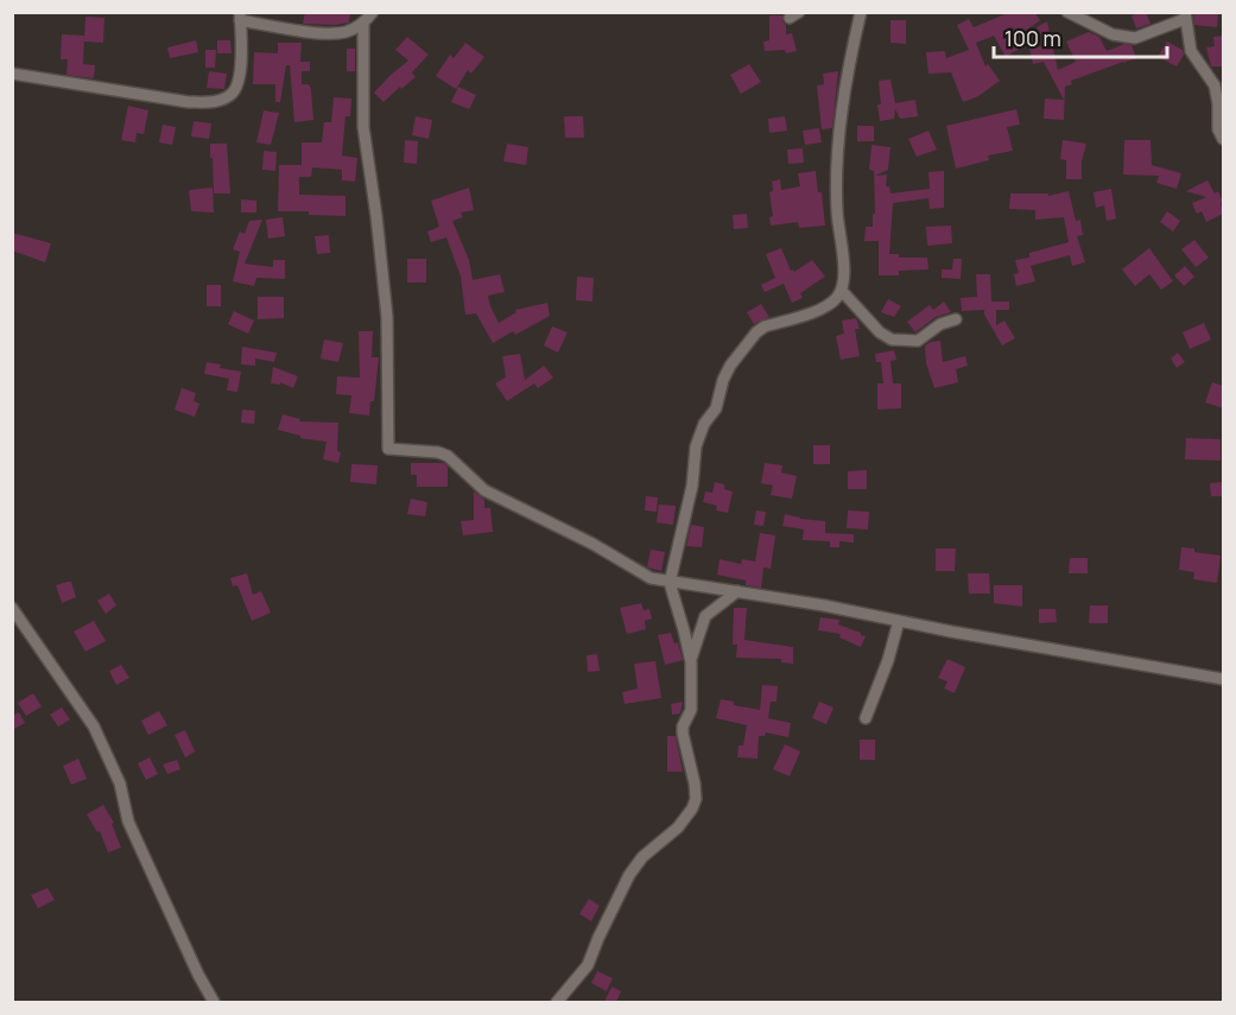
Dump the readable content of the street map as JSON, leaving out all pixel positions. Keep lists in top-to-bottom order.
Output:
{
  "scale_bar": "100 m"
}
